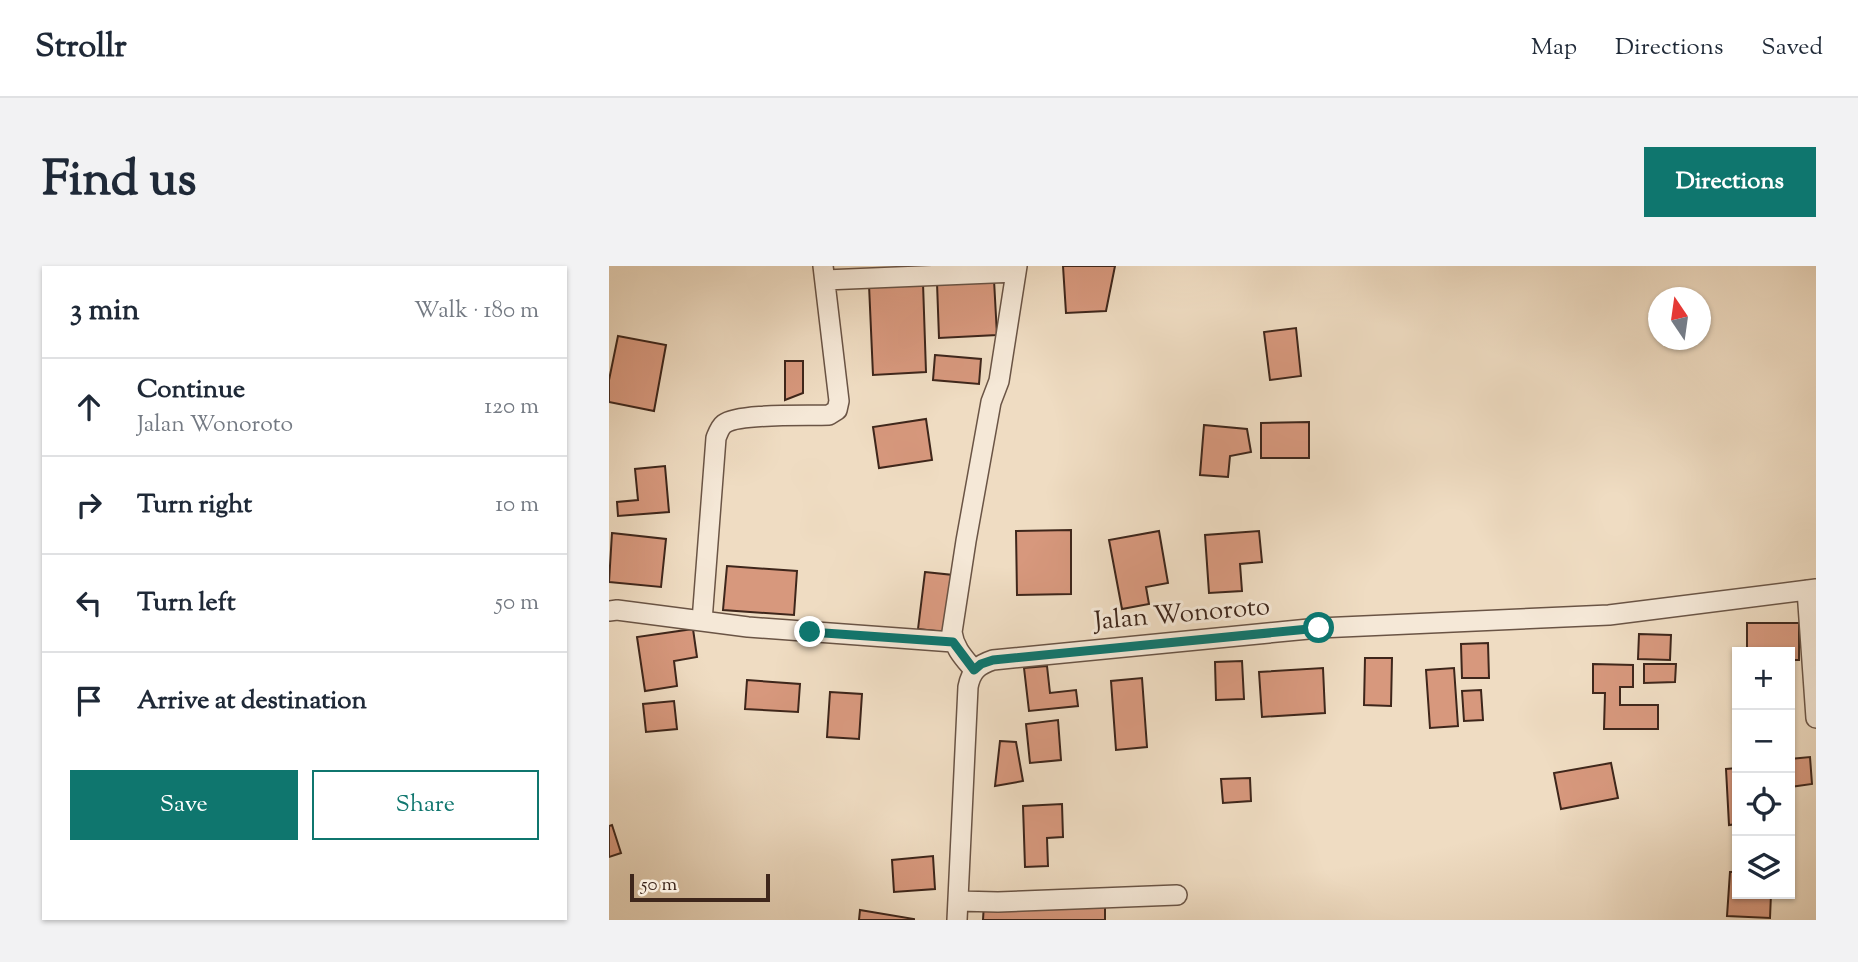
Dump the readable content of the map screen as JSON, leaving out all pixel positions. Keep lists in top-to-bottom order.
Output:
{
  "streets": {
    "street": ["Jalan Wonoroto"]
  },
  "scale_bar": "50 m",
  "north": "top",
  "page": {
    "header": "Strollr",
    "nav": ["Map", "Directions", "Saved"],
    "title": "Find us",
    "buttons": [
      "Directions",
      ["Save", "Share"]
    ],
    "heading": ["3 min", "Walk · 180 m"],
    "list": [
      ["Continue", "Jalan Wonoroto", "120 m"],
      ["Turn right", "10 m"],
      ["Turn left", "50 m"],
      "Arrive at destination"
    ],
    "map_buttons": ["+", "−"],
    "scale": "50 m"
  }
}
